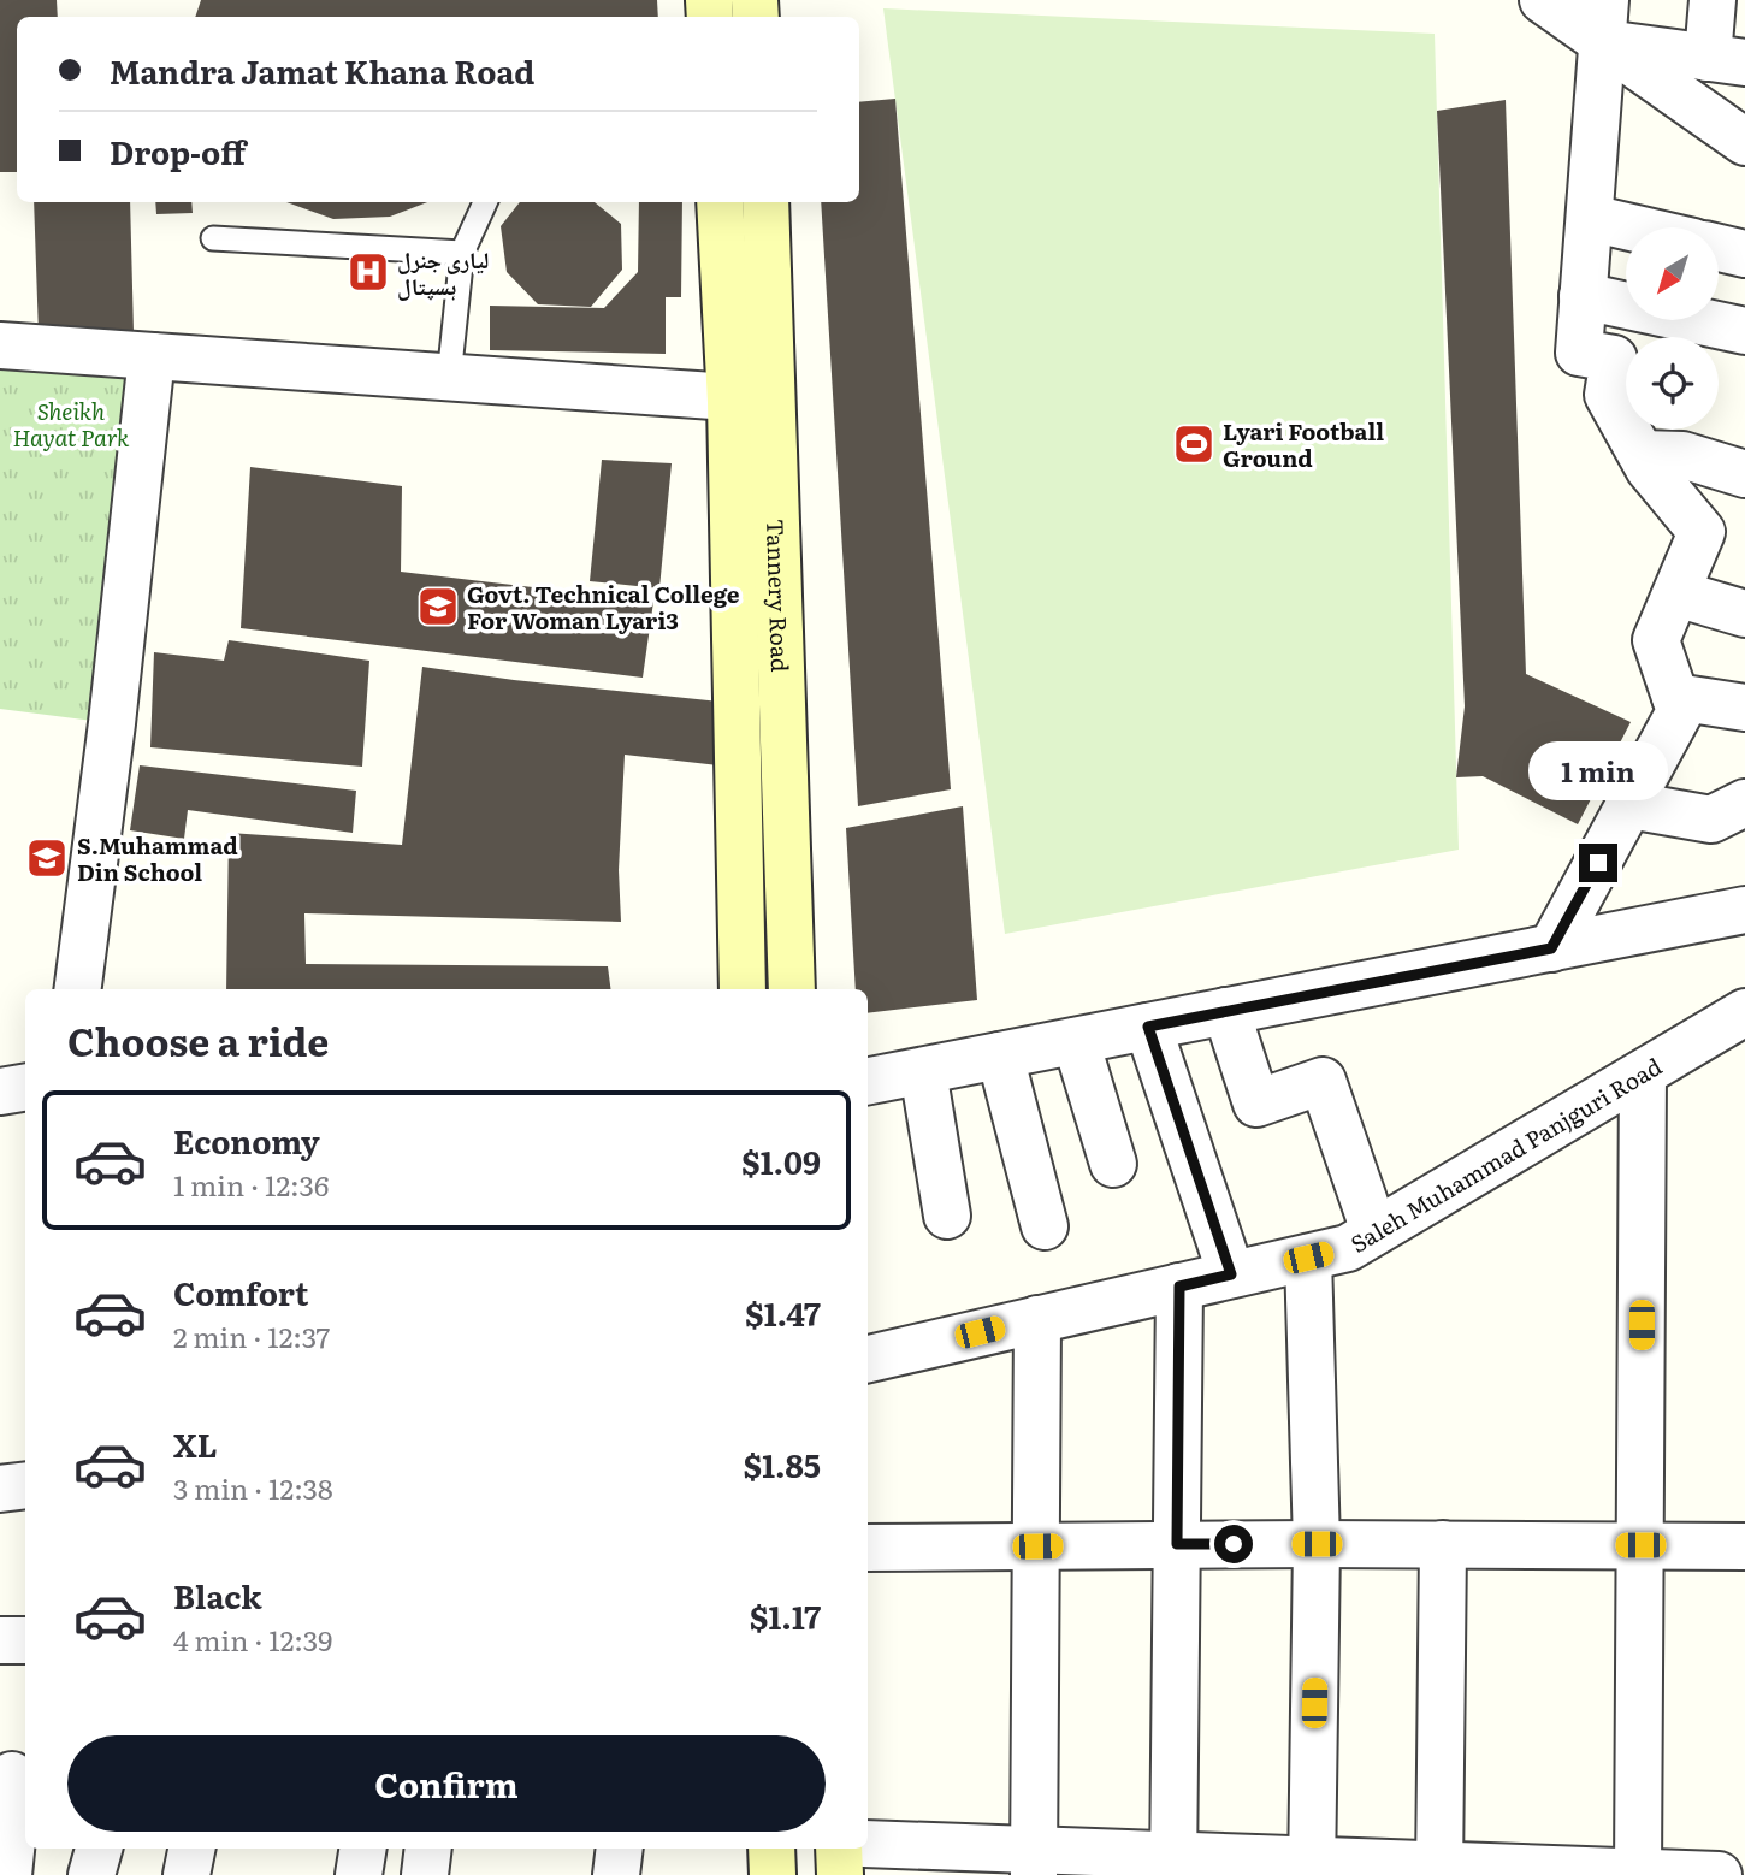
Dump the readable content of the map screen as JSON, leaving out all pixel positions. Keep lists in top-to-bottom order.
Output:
{
  "streets": {
    "main road": ["Tannery Road"],
    "street": ["Saleh Muhammad Panjguri Road"]
  },
  "parks": ["Sheikh Hayat Park"],
  "places": {
    "hospital": ["لیاری جنرل ہسپتال"],
    "sports": ["Lyari Football Ground"],
    "school or university": ["Govt. Technical College For Woman Lyari3", "S.Muhammad Din School"]
  },
  "north": "bottom left",
  "page": {
    "banner": ["Mandra Jamat Khana Road", "Drop-off"],
    "bubble": "1 min",
    "heading": "Choose a ride",
    "list": [
      {
        "name": "Economy",
        "note": "1 min · 12:36",
        "value": "$1.09"
      },
      {
        "name": "Comfort",
        "note": "2 min · 12:37",
        "value": "$1.47"
      },
      {
        "name": "XL",
        "note": "3 min · 12:38",
        "value": "$1.85"
      },
      {
        "name": "Black",
        "note": "4 min · 12:39",
        "value": "$1.17"
      }
    ],
    "buttons": "Confirm"
  }
}
